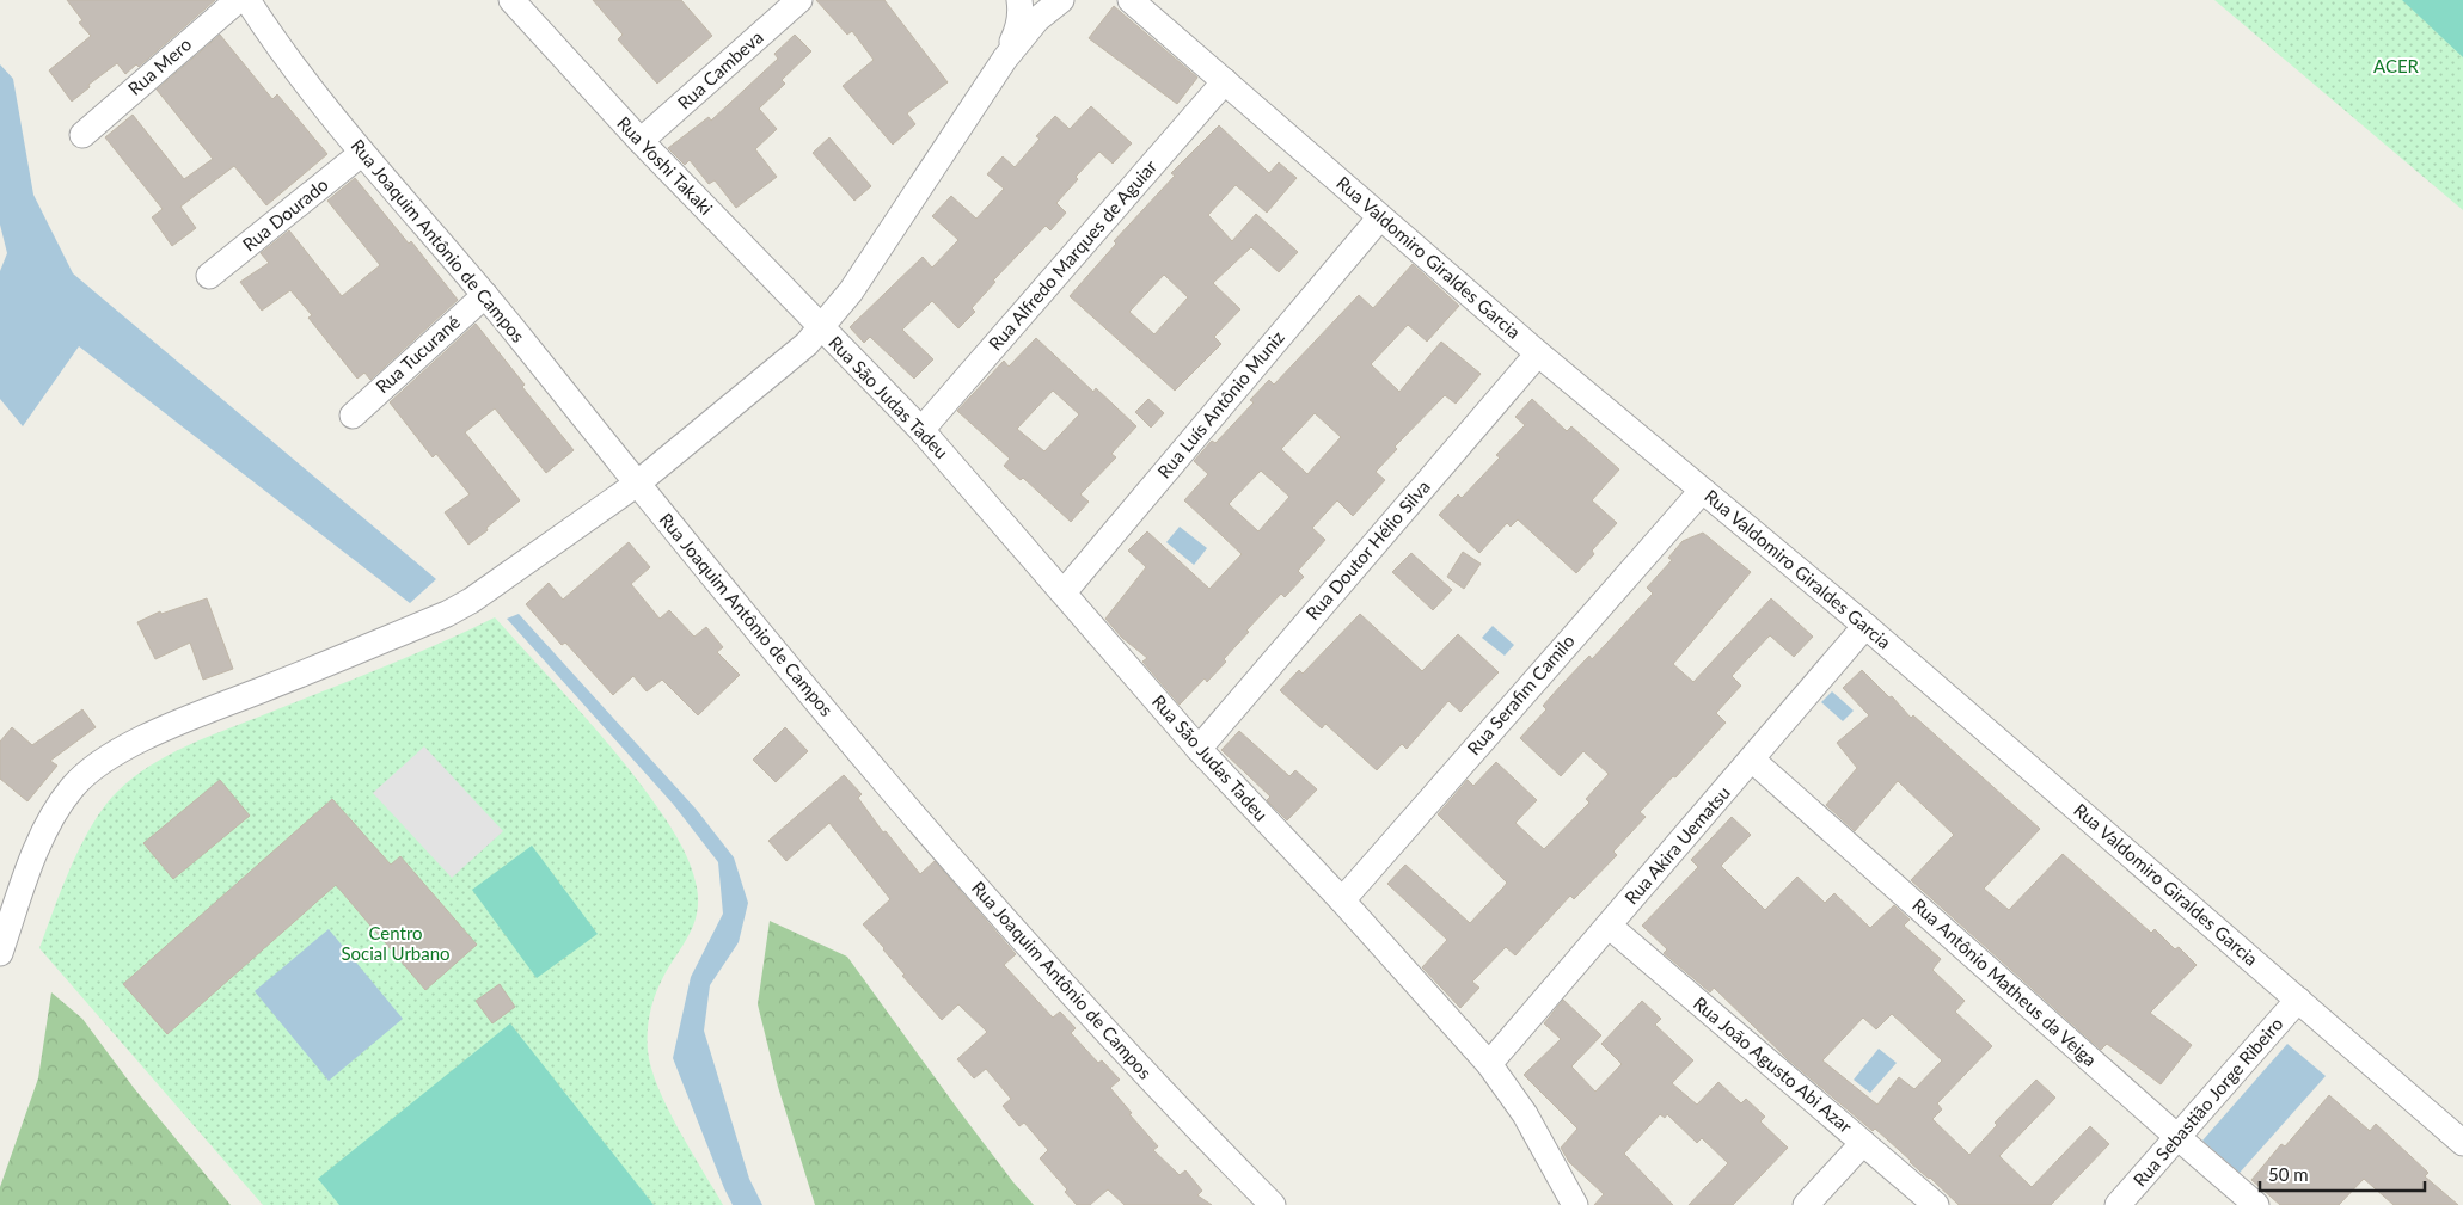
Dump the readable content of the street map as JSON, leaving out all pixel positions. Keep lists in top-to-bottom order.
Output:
{
  "streets": {
    "street": [
      "Rua Mero",
      "Rua Cambeva",
      "Rua Yoshi Takaki",
      "Rua Dourado",
      "Rua Joaquim Antônio de Campos",
      "Rua Alfredo Marques de Aguiar",
      "Rua Valdomiro Giraldes Garcia",
      "Rua Tucurané",
      "Rua São Judas Tadeu",
      "Rua Luís Antônio Muniz",
      "Rua Doutor Hélio Silva",
      "Rua Serafim Camilo",
      "Rua Akira Uematsu",
      "Rua Antônio Matheus da Veiga",
      "Rua João Agusto Abi Azar",
      "Rua Sebastião Jorge Ribeiro"
    ]
  },
  "crossings": [
    ["Rua Cambeva", "Rua Yoshi Takaki"],
    ["Rua Yoshi Takaki", "Rua São Judas Tadeu"],
    ["Rua Dourado", "Rua Joaquim Antônio de Campos"],
    ["Rua Joaquim Antônio de Campos", "Rua Tucurané"],
    ["Rua Alfredo Marques de Aguiar", "Rua Valdomiro Giraldes Garcia"],
    ["Rua Alfredo Marques de Aguiar", "Rua São Judas Tadeu"],
    ["Rua Valdomiro Giraldes Garcia", "Rua Luís Antônio Muniz"],
    ["Rua Valdomiro Giraldes Garcia", "Rua Doutor Hélio Silva"],
    ["Rua Valdomiro Giraldes Garcia", "Rua Serafim Camilo"],
    ["Rua Valdomiro Giraldes Garcia", "Rua Akira Uematsu"],
    ["Rua Valdomiro Giraldes Garcia", "Rua Sebastião Jorge Ribeiro"],
    ["Rua São Judas Tadeu", "Rua Luís Antônio Muniz"],
    ["Rua São Judas Tadeu", "Rua Doutor Hélio Silva"],
    ["Rua São Judas Tadeu", "Rua Serafim Camilo"],
    ["Rua São Judas Tadeu", "Rua Akira Uematsu"],
    ["Rua Akira Uematsu", "Rua Antônio Matheus da Veiga"],
    ["Rua Akira Uematsu", "Rua João Agusto Abi Azar"],
    ["Rua Antônio Matheus da Veiga", "Rua Sebastião Jorge Ribeiro"]
  ],
  "parks": ["ACER", "Centro Social Urbano"],
  "scale_bar": "50 m"
}
